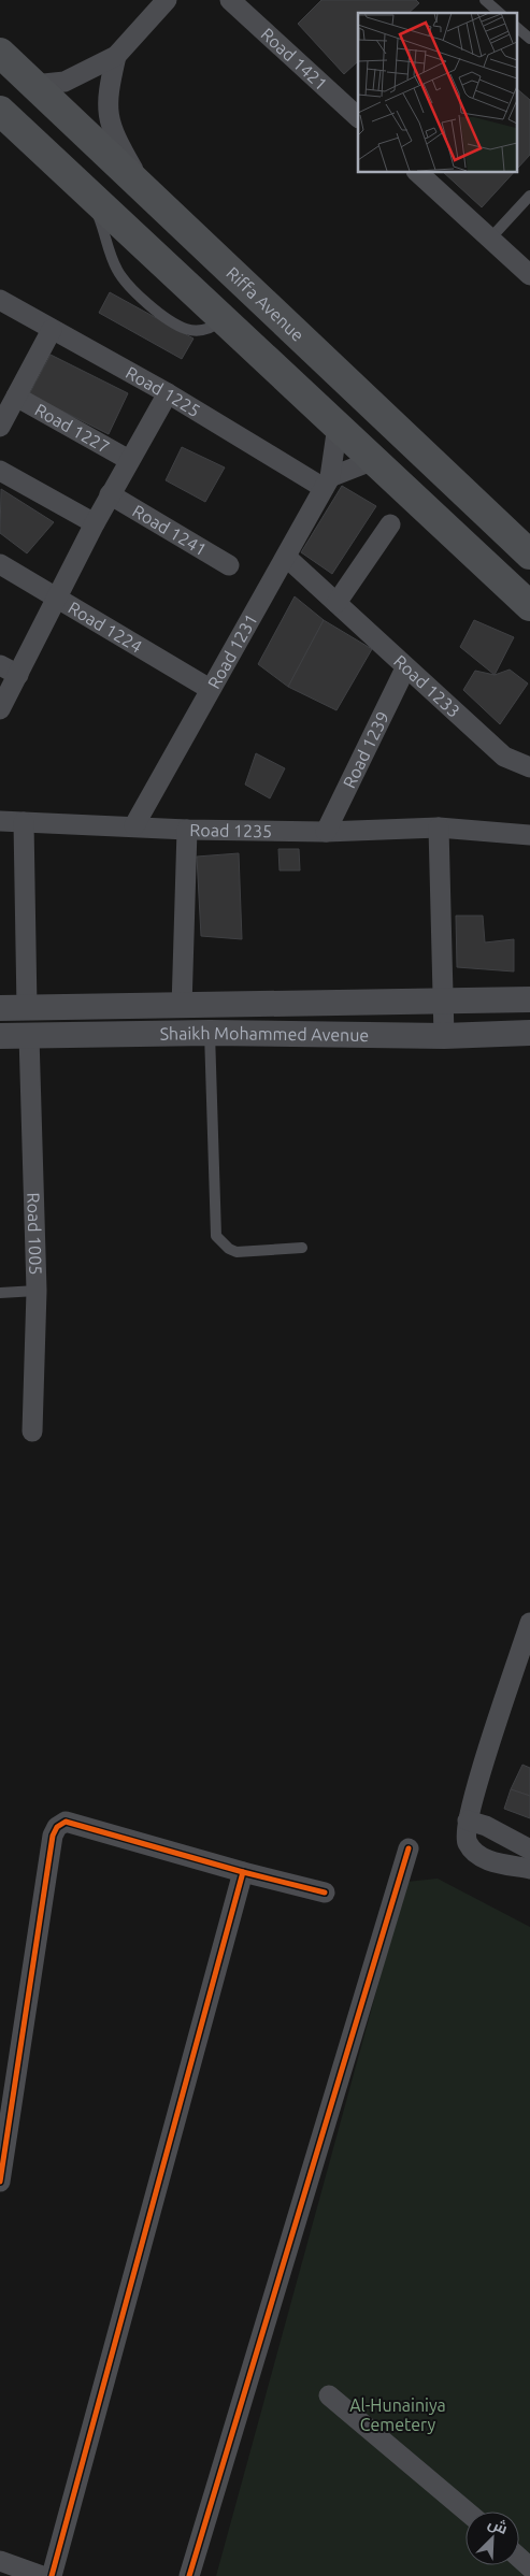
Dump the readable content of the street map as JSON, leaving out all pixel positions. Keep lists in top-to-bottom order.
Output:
{
  "streets": {
    "main road": ["Riffa Avenue"],
    "street": [
      "Road 1421",
      "Road 1225",
      "Road 1227",
      "Road 1241",
      "Road 1224",
      "Road 1231",
      "Road 1233",
      "Road 1239",
      "Road 1235",
      "Shaikh Mohammed Avenue",
      "Road 1005"
    ]
  },
  "crossings": [
    ["Road 1225", "Road 1227"],
    ["Road 1225", "Road 1231"],
    ["Road 1224", "Road 1231"],
    ["Road 1231", "Road 1233"],
    ["Road 1231", "Road 1235"],
    ["Road 1233", "Road 1239"],
    ["Road 1239", "Road 1235"],
    ["Shaikh Mohammed Avenue", "Road 1005"]
  ],
  "parks": ["Al-Hunainiya Cemetery"],
  "north": "top right"
}
